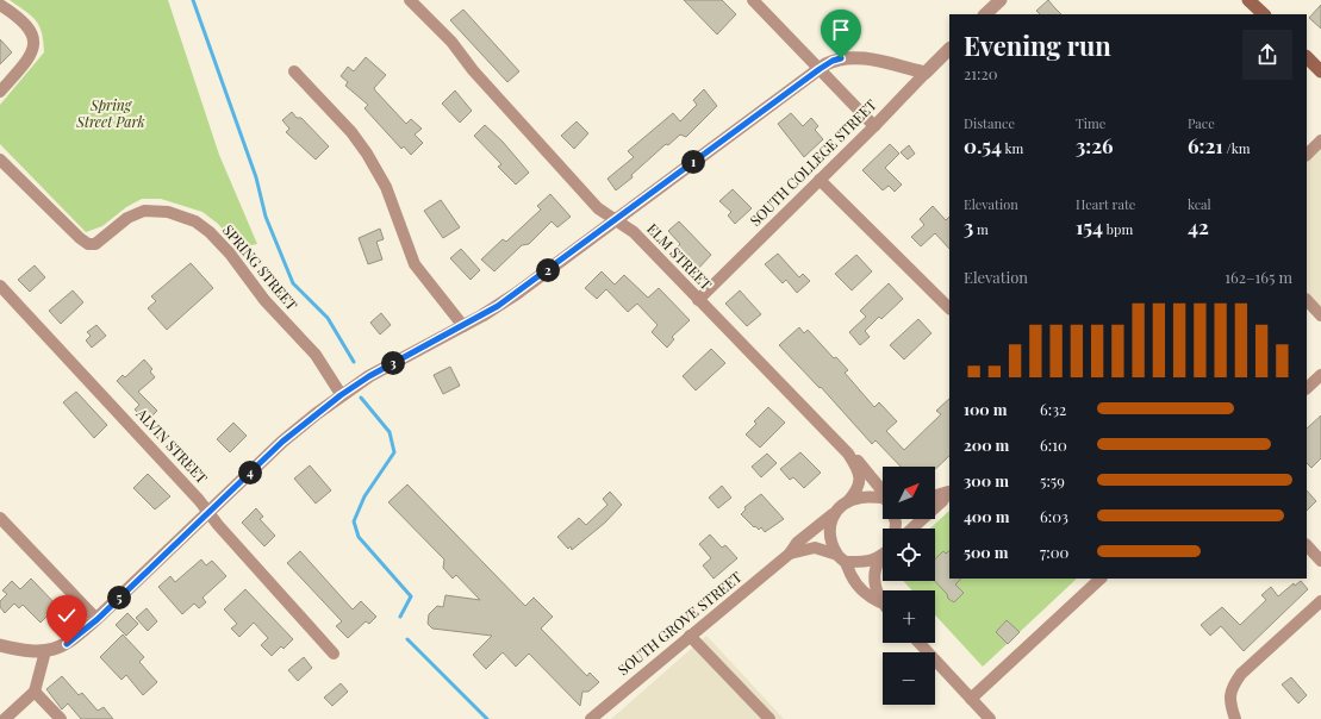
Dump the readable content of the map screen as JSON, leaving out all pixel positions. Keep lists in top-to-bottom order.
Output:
{
  "streets": {
    "street": [
      "SOUTH COLLEGE STREET",
      "ELM STREET",
      "SPRING STREET",
      "ALVIN STREET",
      "SOUTH GROVE STREET"
    ]
  },
  "crossings": [
    ["SOUTH COLLEGE STREET", "ELM STREET"],
    ["ELM STREET", "SOUTH GROVE STREET"]
  ],
  "parks": ["Spring Street Park"],
  "north": "top right",
  "page": {
    "heading": ["Evening run", "21:20"],
    "stats": [
      ["Distance", "0.54 km"],
      ["Time", "3:26"],
      ["Pace", "6:21 /km"],
      ["Elevation", "3 m"],
      ["Heart rate", "154 bpm"],
      ["kcal", "42"]
    ],
    "pins": [
      "1",
      "2",
      "3",
      "4",
      "5"
    ],
    "chart": ["Elevation", "162–165 m"],
    "list": [
      {
        "name": "100 m",
        "note": "6:32"
      },
      {
        "name": "200 m",
        "note": "6:10"
      },
      {
        "name": "300 m",
        "note": "5:59"
      },
      {
        "name": "400 m",
        "note": "6:03"
      },
      {
        "name": "500 m",
        "note": "7:00"
      }
    ],
    "map_buttons": ["+", "−"]
  }
}
